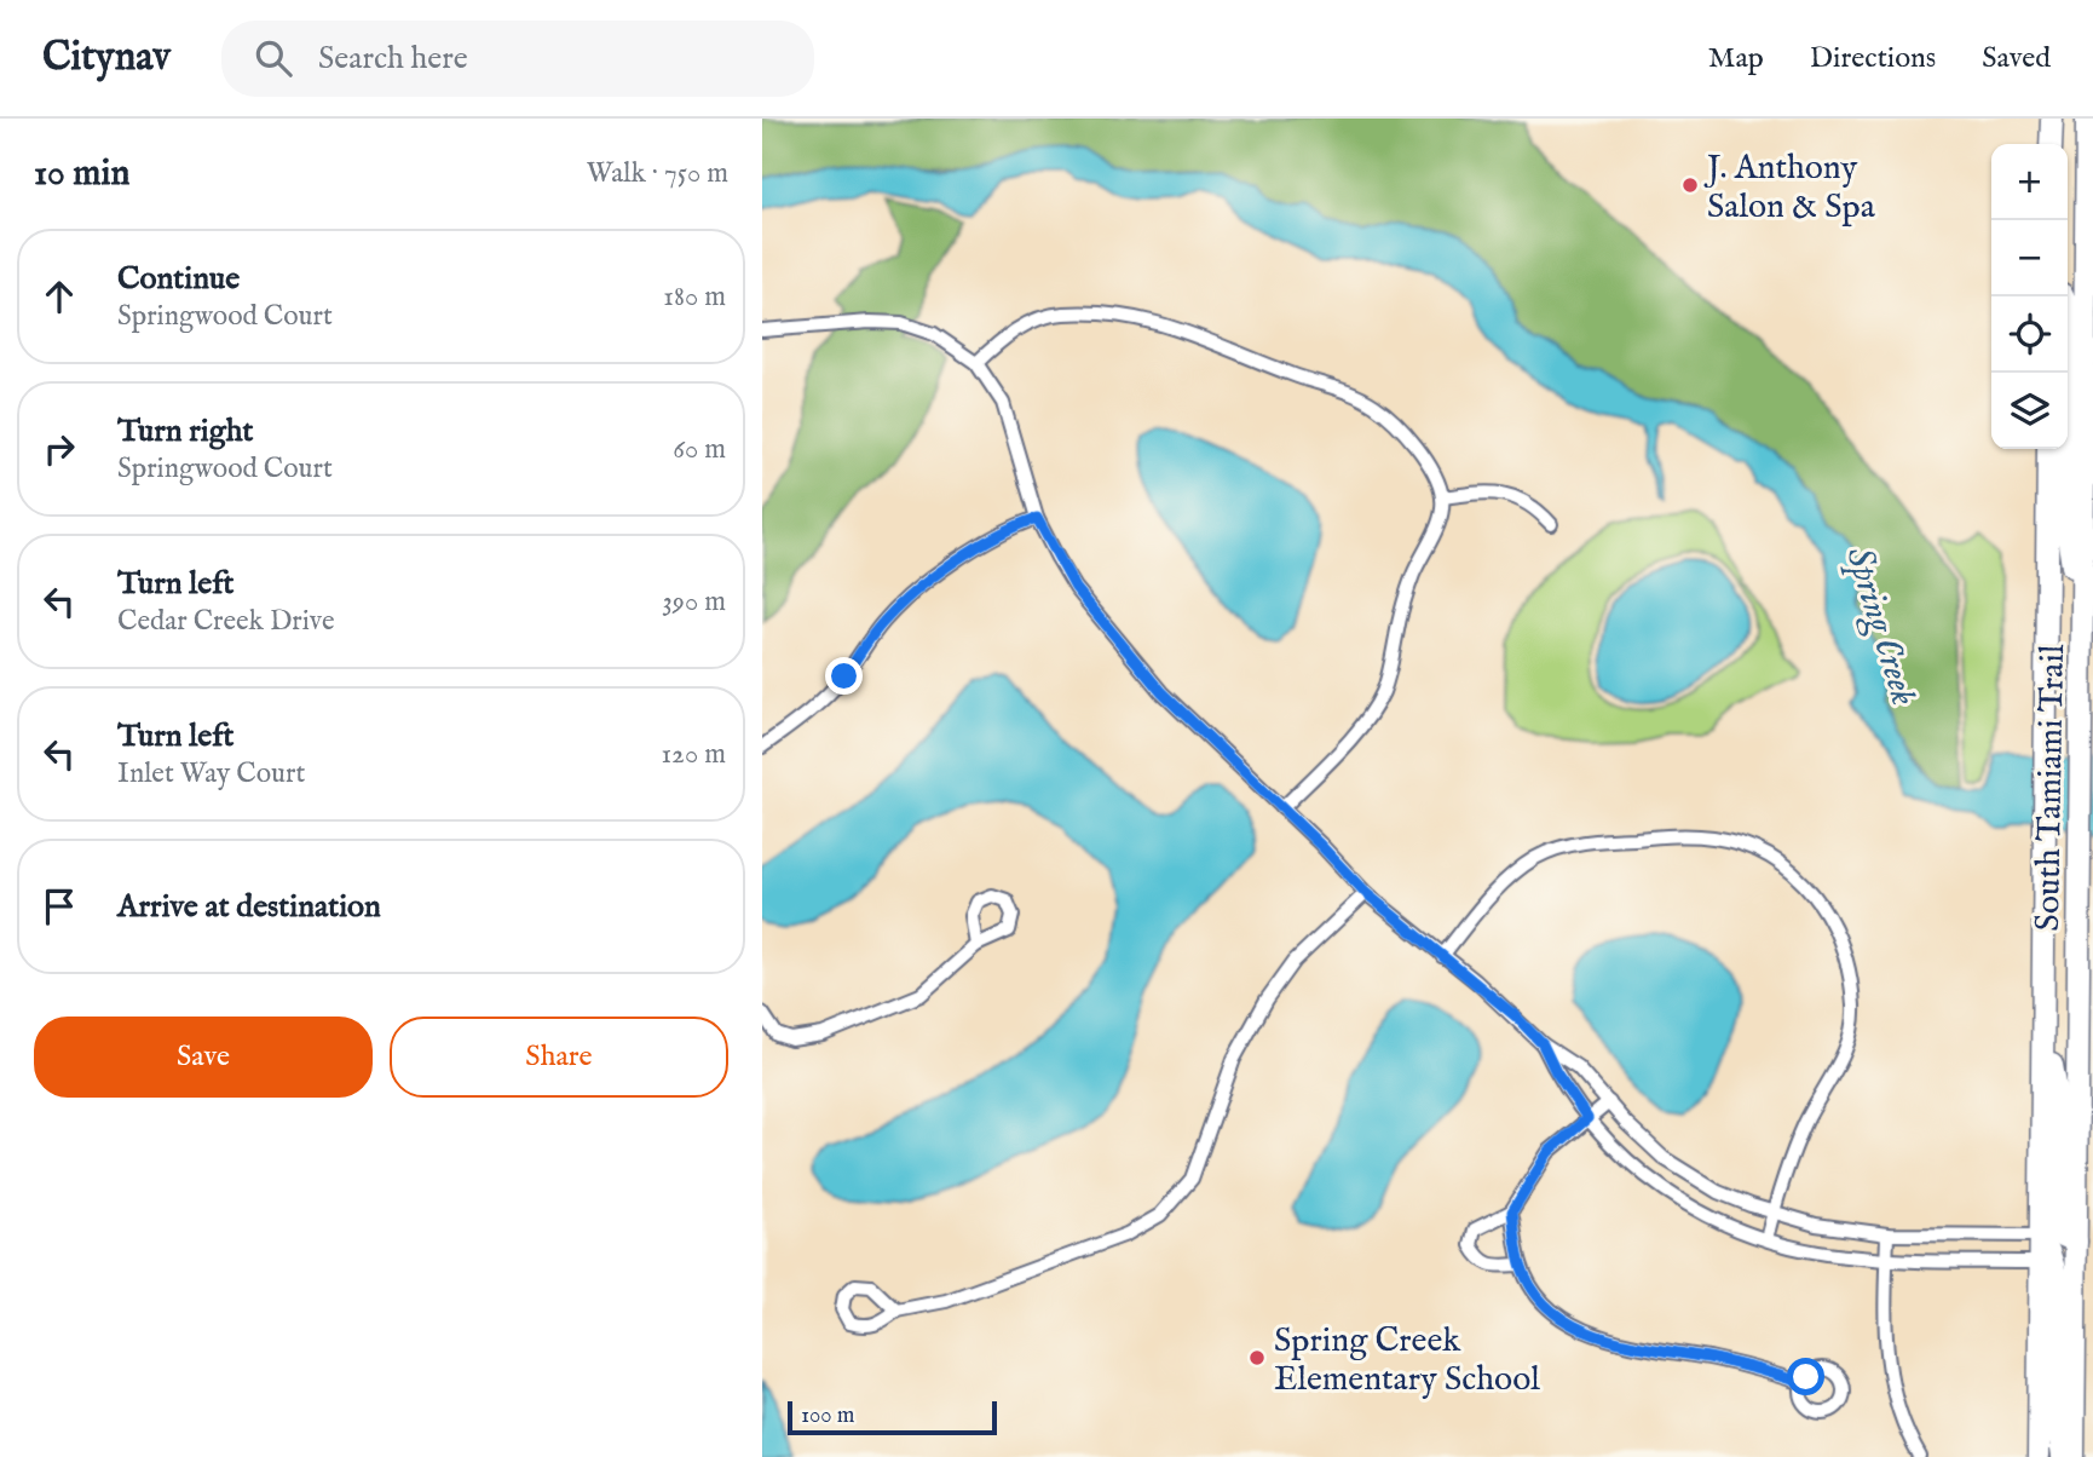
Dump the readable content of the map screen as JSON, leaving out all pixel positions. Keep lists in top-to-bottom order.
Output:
{
  "streets": {
    "main road": ["South Tamiami Trail"]
  },
  "water": ["Spring Creek"],
  "places": ["J. Anthony Salon & Spa", "Spring Creek Elementary School"],
  "scale_bar": "100 m",
  "page": {
    "header": "Citynav",
    "search": "Search here",
    "nav": ["Map", "Directions", "Saved"],
    "heading": ["10 min", "Walk · 750 m"],
    "map_buttons": ["+", "−"],
    "list": [
      ["Continue", "Springwood Court", "180 m"],
      ["Turn right", "Springwood Court", "60 m"],
      ["Turn left", "Cedar Creek Drive", "390 m"],
      ["Turn left", "Inlet Way Court", "120 m"],
      "Arrive at destination"
    ],
    "buttons": ["Save", "Share"],
    "scale": "100 m"
  }
}
